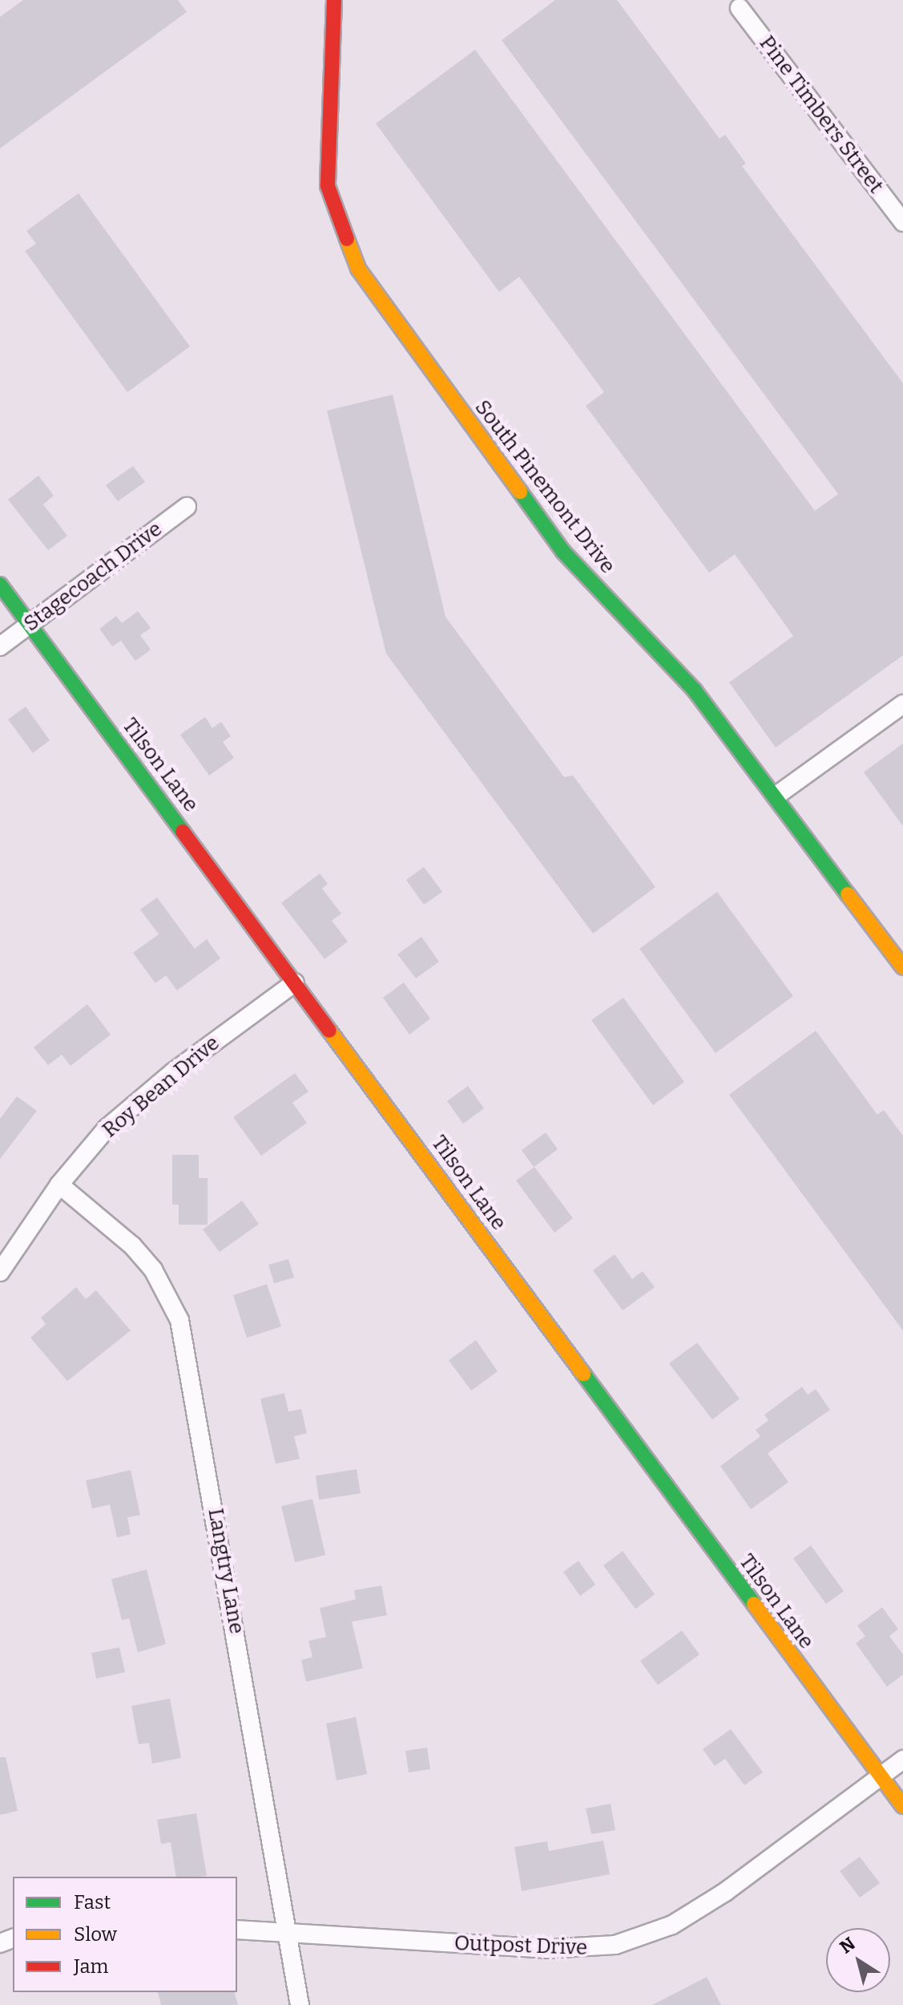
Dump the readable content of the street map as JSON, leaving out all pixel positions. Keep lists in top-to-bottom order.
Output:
{
  "streets": {
    "street": [
      "Pine Timbers Street",
      "South Pinemont Drive",
      "Stagecoach Drive",
      "Tilson Lane",
      "Roy Bean Drive",
      "Langtry Lane",
      "Outpost Drive"
    ]
  },
  "crossings": [
    ["Stagecoach Drive", "Tilson Lane"],
    ["Tilson Lane", "Roy Bean Drive"],
    ["Tilson Lane", "Outpost Drive"],
    ["Roy Bean Drive", "Langtry Lane"],
    ["Langtry Lane", "Outpost Drive"]
  ],
  "legend": ["Fast", "Slow", "Jam"],
  "north": "top left"
}
